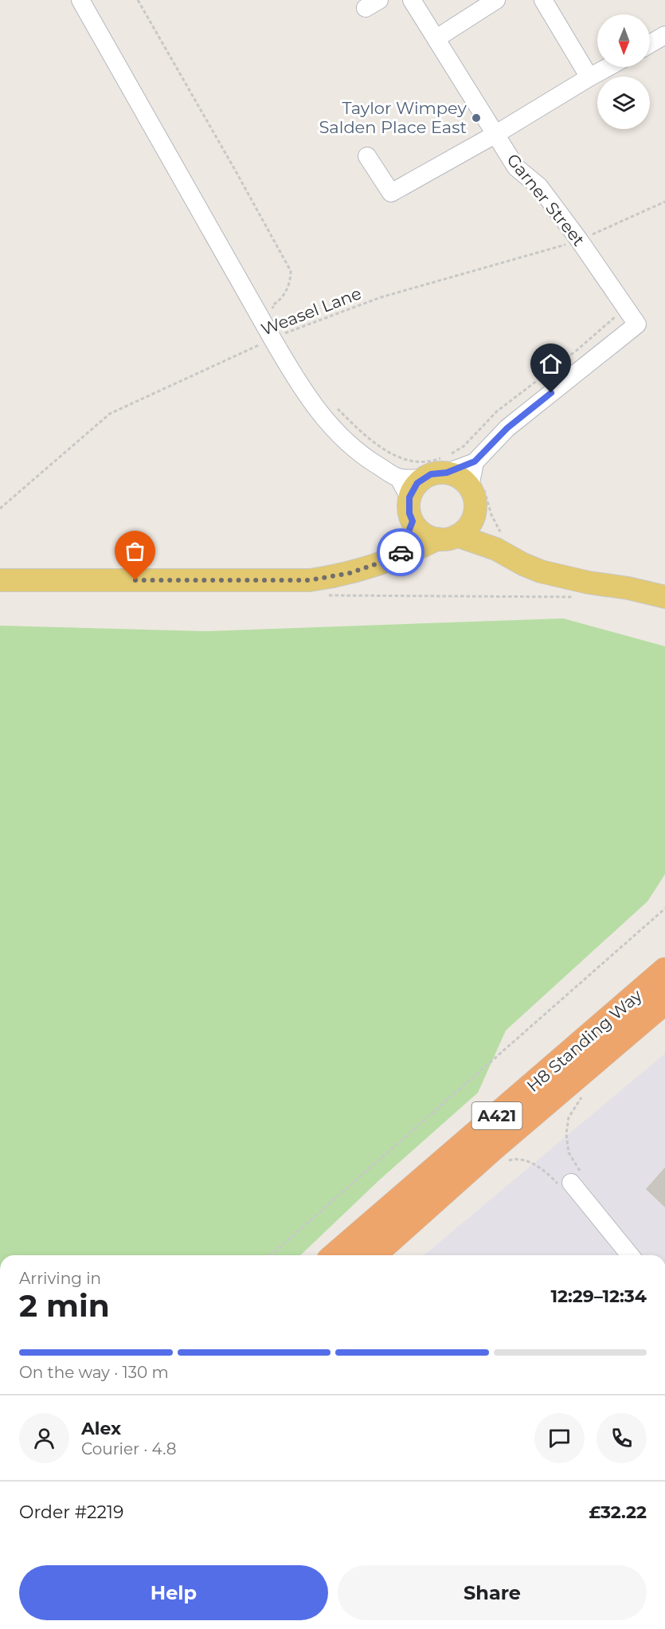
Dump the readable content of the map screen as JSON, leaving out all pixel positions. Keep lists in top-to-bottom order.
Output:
{
  "streets": {
    "highway": ["H8 Standing Way", "A421"],
    "street": ["Garner Street"],
    "path": ["Weasel Lane"]
  },
  "crossings": [
    ["Garner Street", "Weasel Lane"]
  ],
  "places": ["Taylor Wimpey Salden Place East"],
  "north": "bottom",
  "page": {
    "heading": ["2 min", "Arriving in", "12:29–12:34"],
    "panel": [
      "Alex",
      "Courier · 4.8",
      "Order #2219",
      "£32.22"
    ],
    "bar": "On the way · 130 m",
    "buttons": ["Help", "Share"]
  }
}
